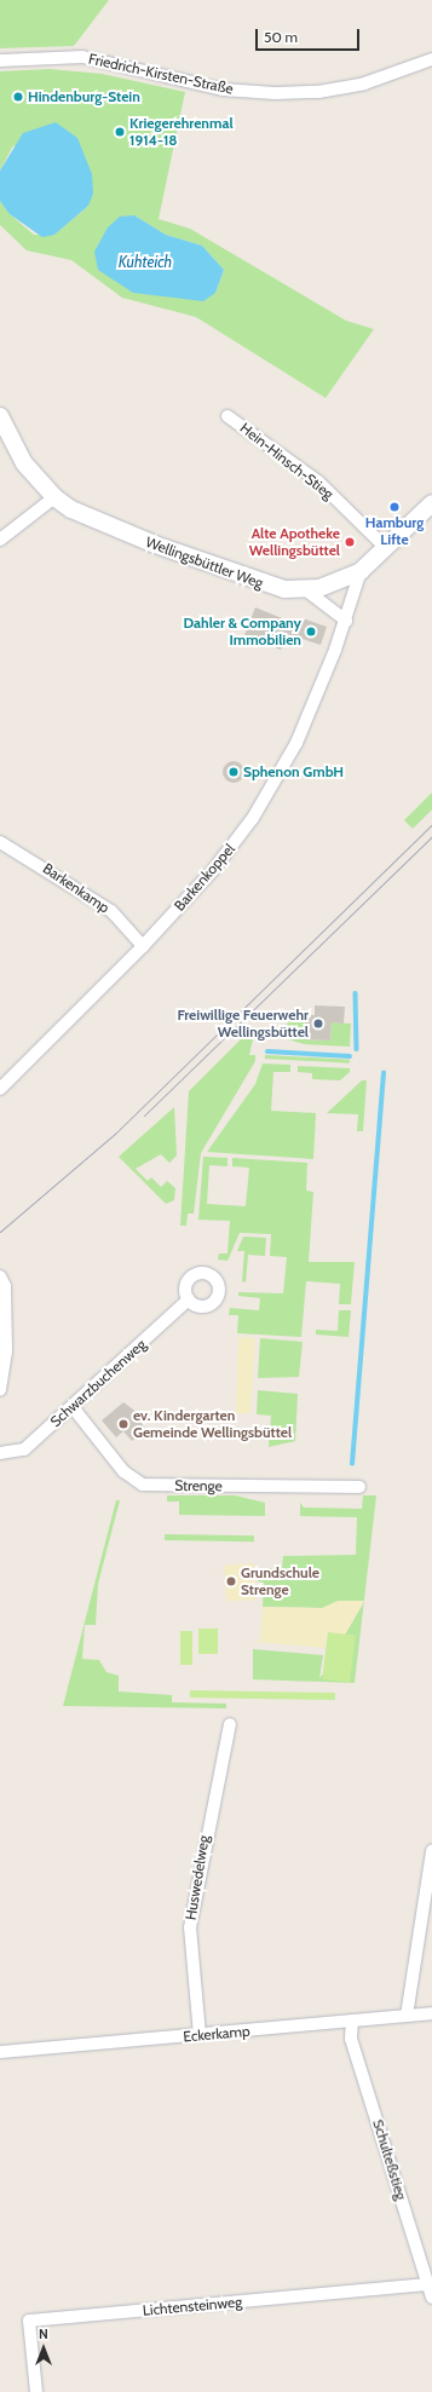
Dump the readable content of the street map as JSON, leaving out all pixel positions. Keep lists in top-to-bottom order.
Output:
{
  "streets": {
    "main road": ["Wellingsbüttler Weg"],
    "street": [
      "Friedrich-Kirsten-Straße",
      "Hein-Hinsch-Stieg",
      "Barkenkoppel",
      "Barkenkamp",
      "Schwarzbuchenweg",
      "Strenge",
      "Huswedelweg",
      "Eckerkamp",
      "Schulteßstieg",
      "Lichtensteinweg"
    ]
  },
  "crossings": [
    ["Hein-Hinsch-Stieg", "Wellingsbüttler Weg"],
    ["Wellingsbüttler Weg", "Barkenkoppel"],
    ["Barkenkoppel", "Barkenkamp"],
    ["Schwarzbuchenweg", "Strenge"],
    ["Huswedelweg", "Eckerkamp"],
    ["Eckerkamp", "Schulteßstieg"],
    ["Schulteßstieg", "Lichtensteinweg"]
  ],
  "water": ["Kuhteich"],
  "places": [
    "Hindenburg-Stein",
    "Kriegerehrenmal 1914-18",
    "Hamburg Lifte",
    "Alte Apotheke Wellingsbüttel",
    "Dahler & Company Immobilien",
    "Sphenon GmbH",
    "Freiwillige Feuerwehr Wellingsbüttel",
    "ev. Kindergarten Gemeinde Wellingsbüttel",
    "Grundschule Strenge"
  ],
  "scale_bar": "50 m",
  "north": "top"
}
